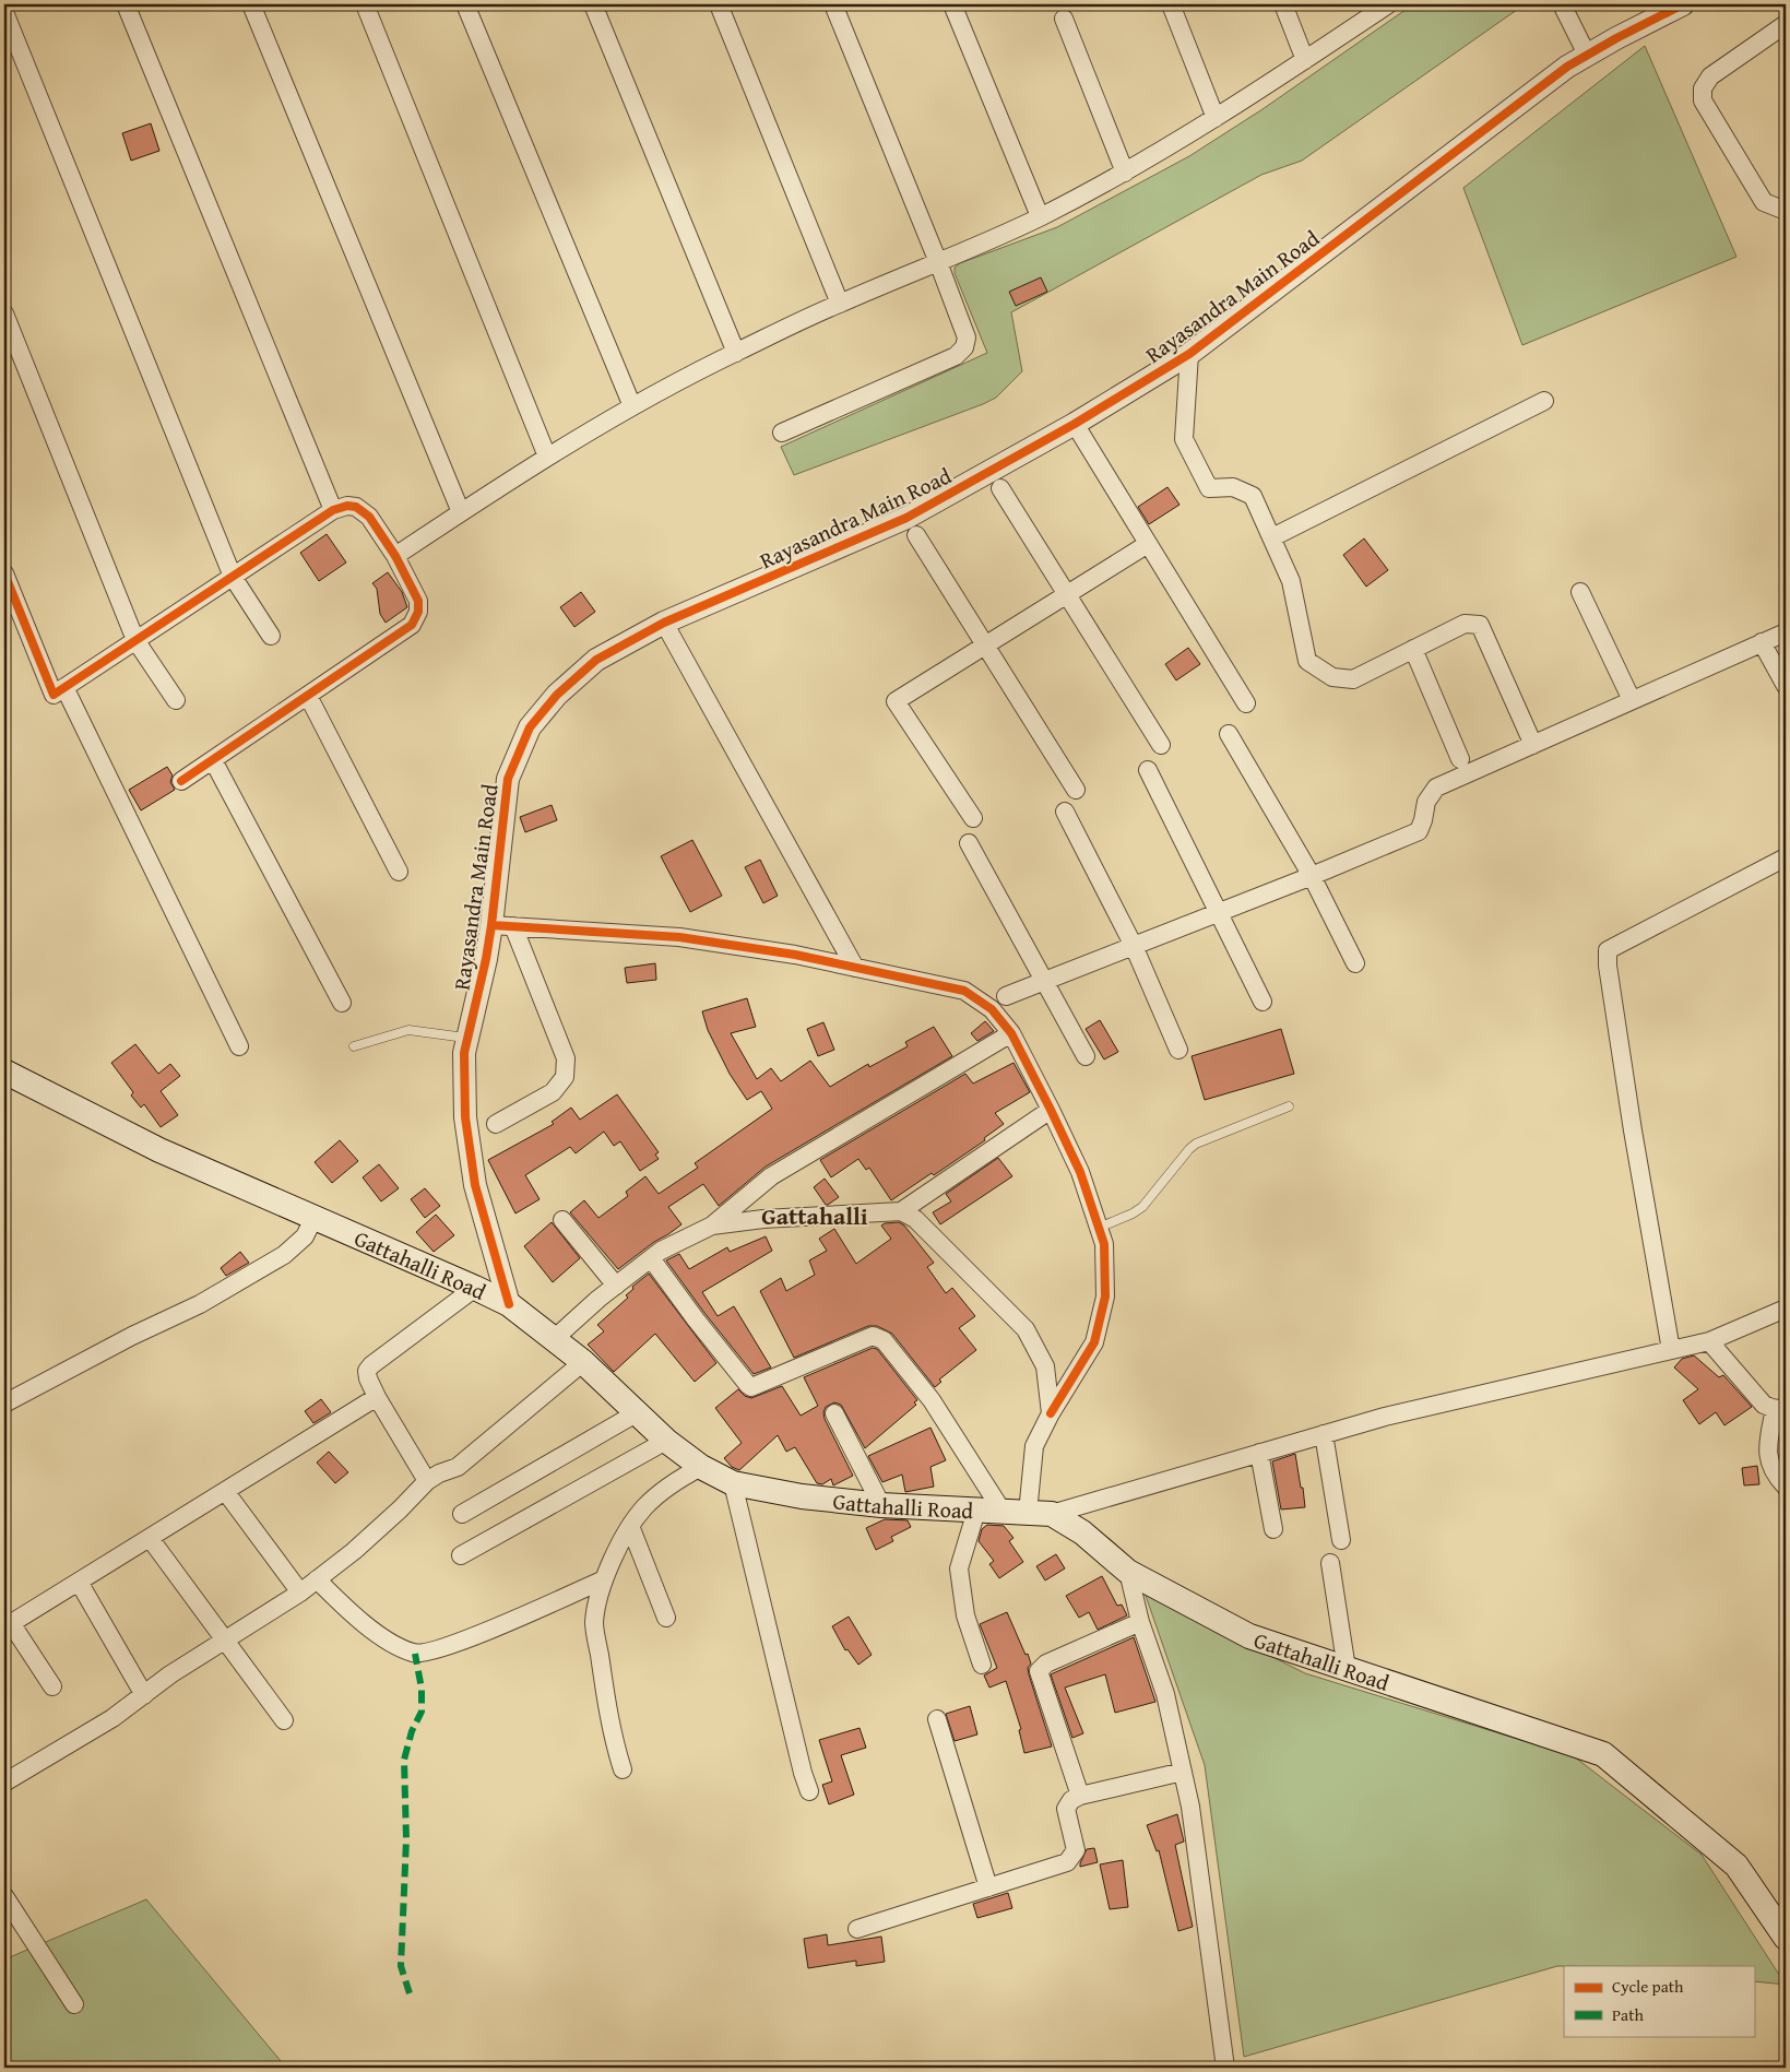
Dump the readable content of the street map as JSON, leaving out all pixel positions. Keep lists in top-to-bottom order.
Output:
{
  "streets": {
    "main road": ["Gattahalli Road"],
    "street": ["Rayasandra Main Road"]
  },
  "crossings": [
    ["Rayasandra Main Road", "Gattahalli Road"]
  ],
  "districts": ["Gattahalli"],
  "legend": ["Cycle path", "Path"]
}
